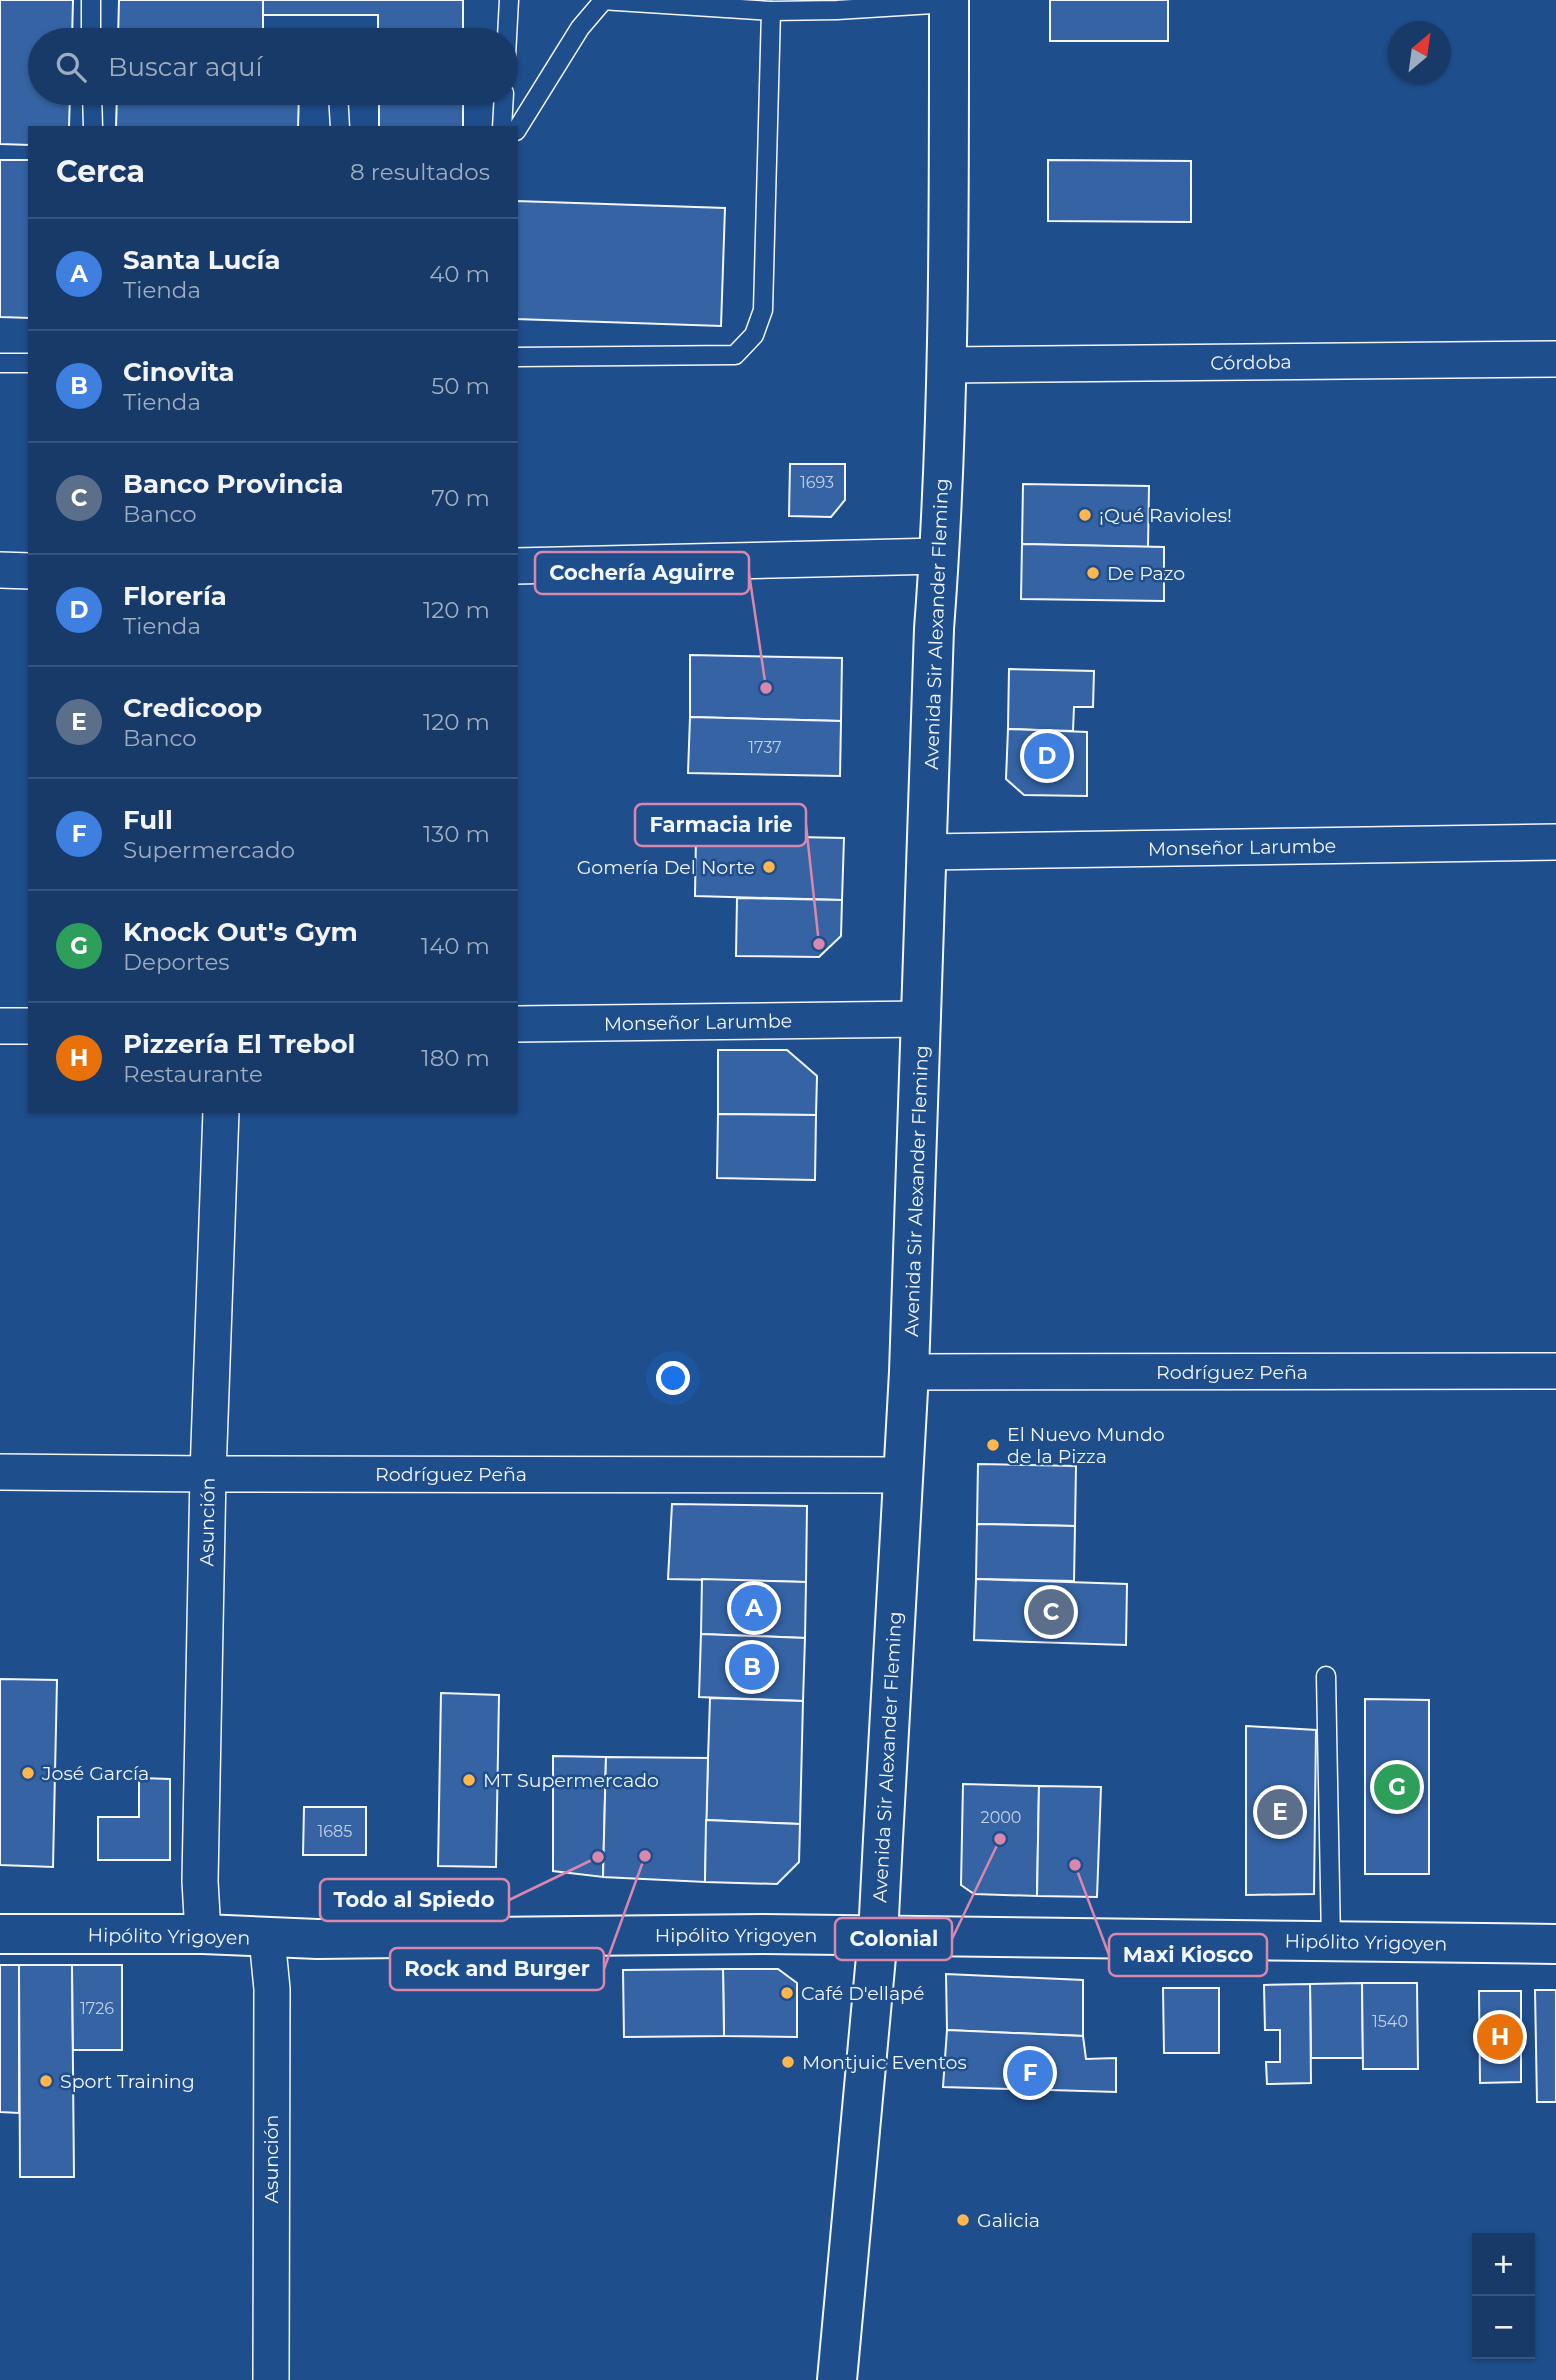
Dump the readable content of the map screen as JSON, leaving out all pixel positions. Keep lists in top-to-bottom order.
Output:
{
  "streets": {
    "main road": ["Avenida Sir Alexander Fleming", "Hipólito Yrigoyen"],
    "street": [
      "Córdoba",
      "Monseñor Larumbe",
      "Rodríguez Peña",
      "Asunción"
    ]
  },
  "crossings": [
    ["Córdoba", "Avenida Sir Alexander Fleming"],
    ["Avenida Sir Alexander Fleming", "Monseñor Larumbe"],
    ["Avenida Sir Alexander Fleming", "Rodríguez Peña"],
    ["Avenida Sir Alexander Fleming", "Hipólito Yrigoyen"],
    ["Rodríguez Peña", "Asunción"],
    ["Asunción", "Hipólito Yrigoyen"]
  ],
  "places": [
    "¡Qué Ravioles!",
    "De Pazo",
    "Cochería Aguirre",
    "Gomería Del Norte",
    "Farmacia Irie",
    "El Nuevo Mundo de la Pizza",
    "José García",
    "MT Supermercado",
    "Colonial",
    "Rock and Burger",
    "Todo al Spiedo",
    "Maxi Kiosco",
    "Café D'ellapé",
    "Montjuic Eventos",
    "Sport Training",
    "Galicia"
  ],
  "house_numbers": [
    "1693",
    "1737",
    "2000",
    "1685",
    "1726",
    "1540"
  ],
  "north": "top right",
  "page": {
    "search": "Buscar aquí",
    "heading": ["Cerca", "8 resultados"],
    "list": [
      {
        "mark": "A",
        "name": "Santa Lucía",
        "note": "Tienda",
        "value": "40 m"
      },
      {
        "mark": "B",
        "name": "Cinovita",
        "note": "Tienda",
        "value": "50 m"
      },
      {
        "mark": "C",
        "name": "Banco Provincia",
        "note": "Banco",
        "value": "70 m"
      },
      {
        "mark": "D",
        "name": "Florería",
        "note": "Tienda",
        "value": "120 m"
      },
      {
        "mark": "E",
        "name": "Credicoop",
        "note": "Banco",
        "value": "120 m"
      },
      {
        "mark": "F",
        "name": "Full",
        "note": "Supermercado",
        "value": "130 m"
      },
      {
        "mark": "G",
        "name": "Knock Out's Gym",
        "note": "Deportes",
        "value": "140 m"
      },
      {
        "mark": "H",
        "name": "Pizzería El Trebol",
        "note": "Restaurante",
        "value": "180 m"
      }
    ],
    "pins": [
      "D",
      "A",
      "C",
      "B",
      "G",
      "E",
      "H",
      "F"
    ],
    "map_buttons": ["+", "−"]
  }
}
